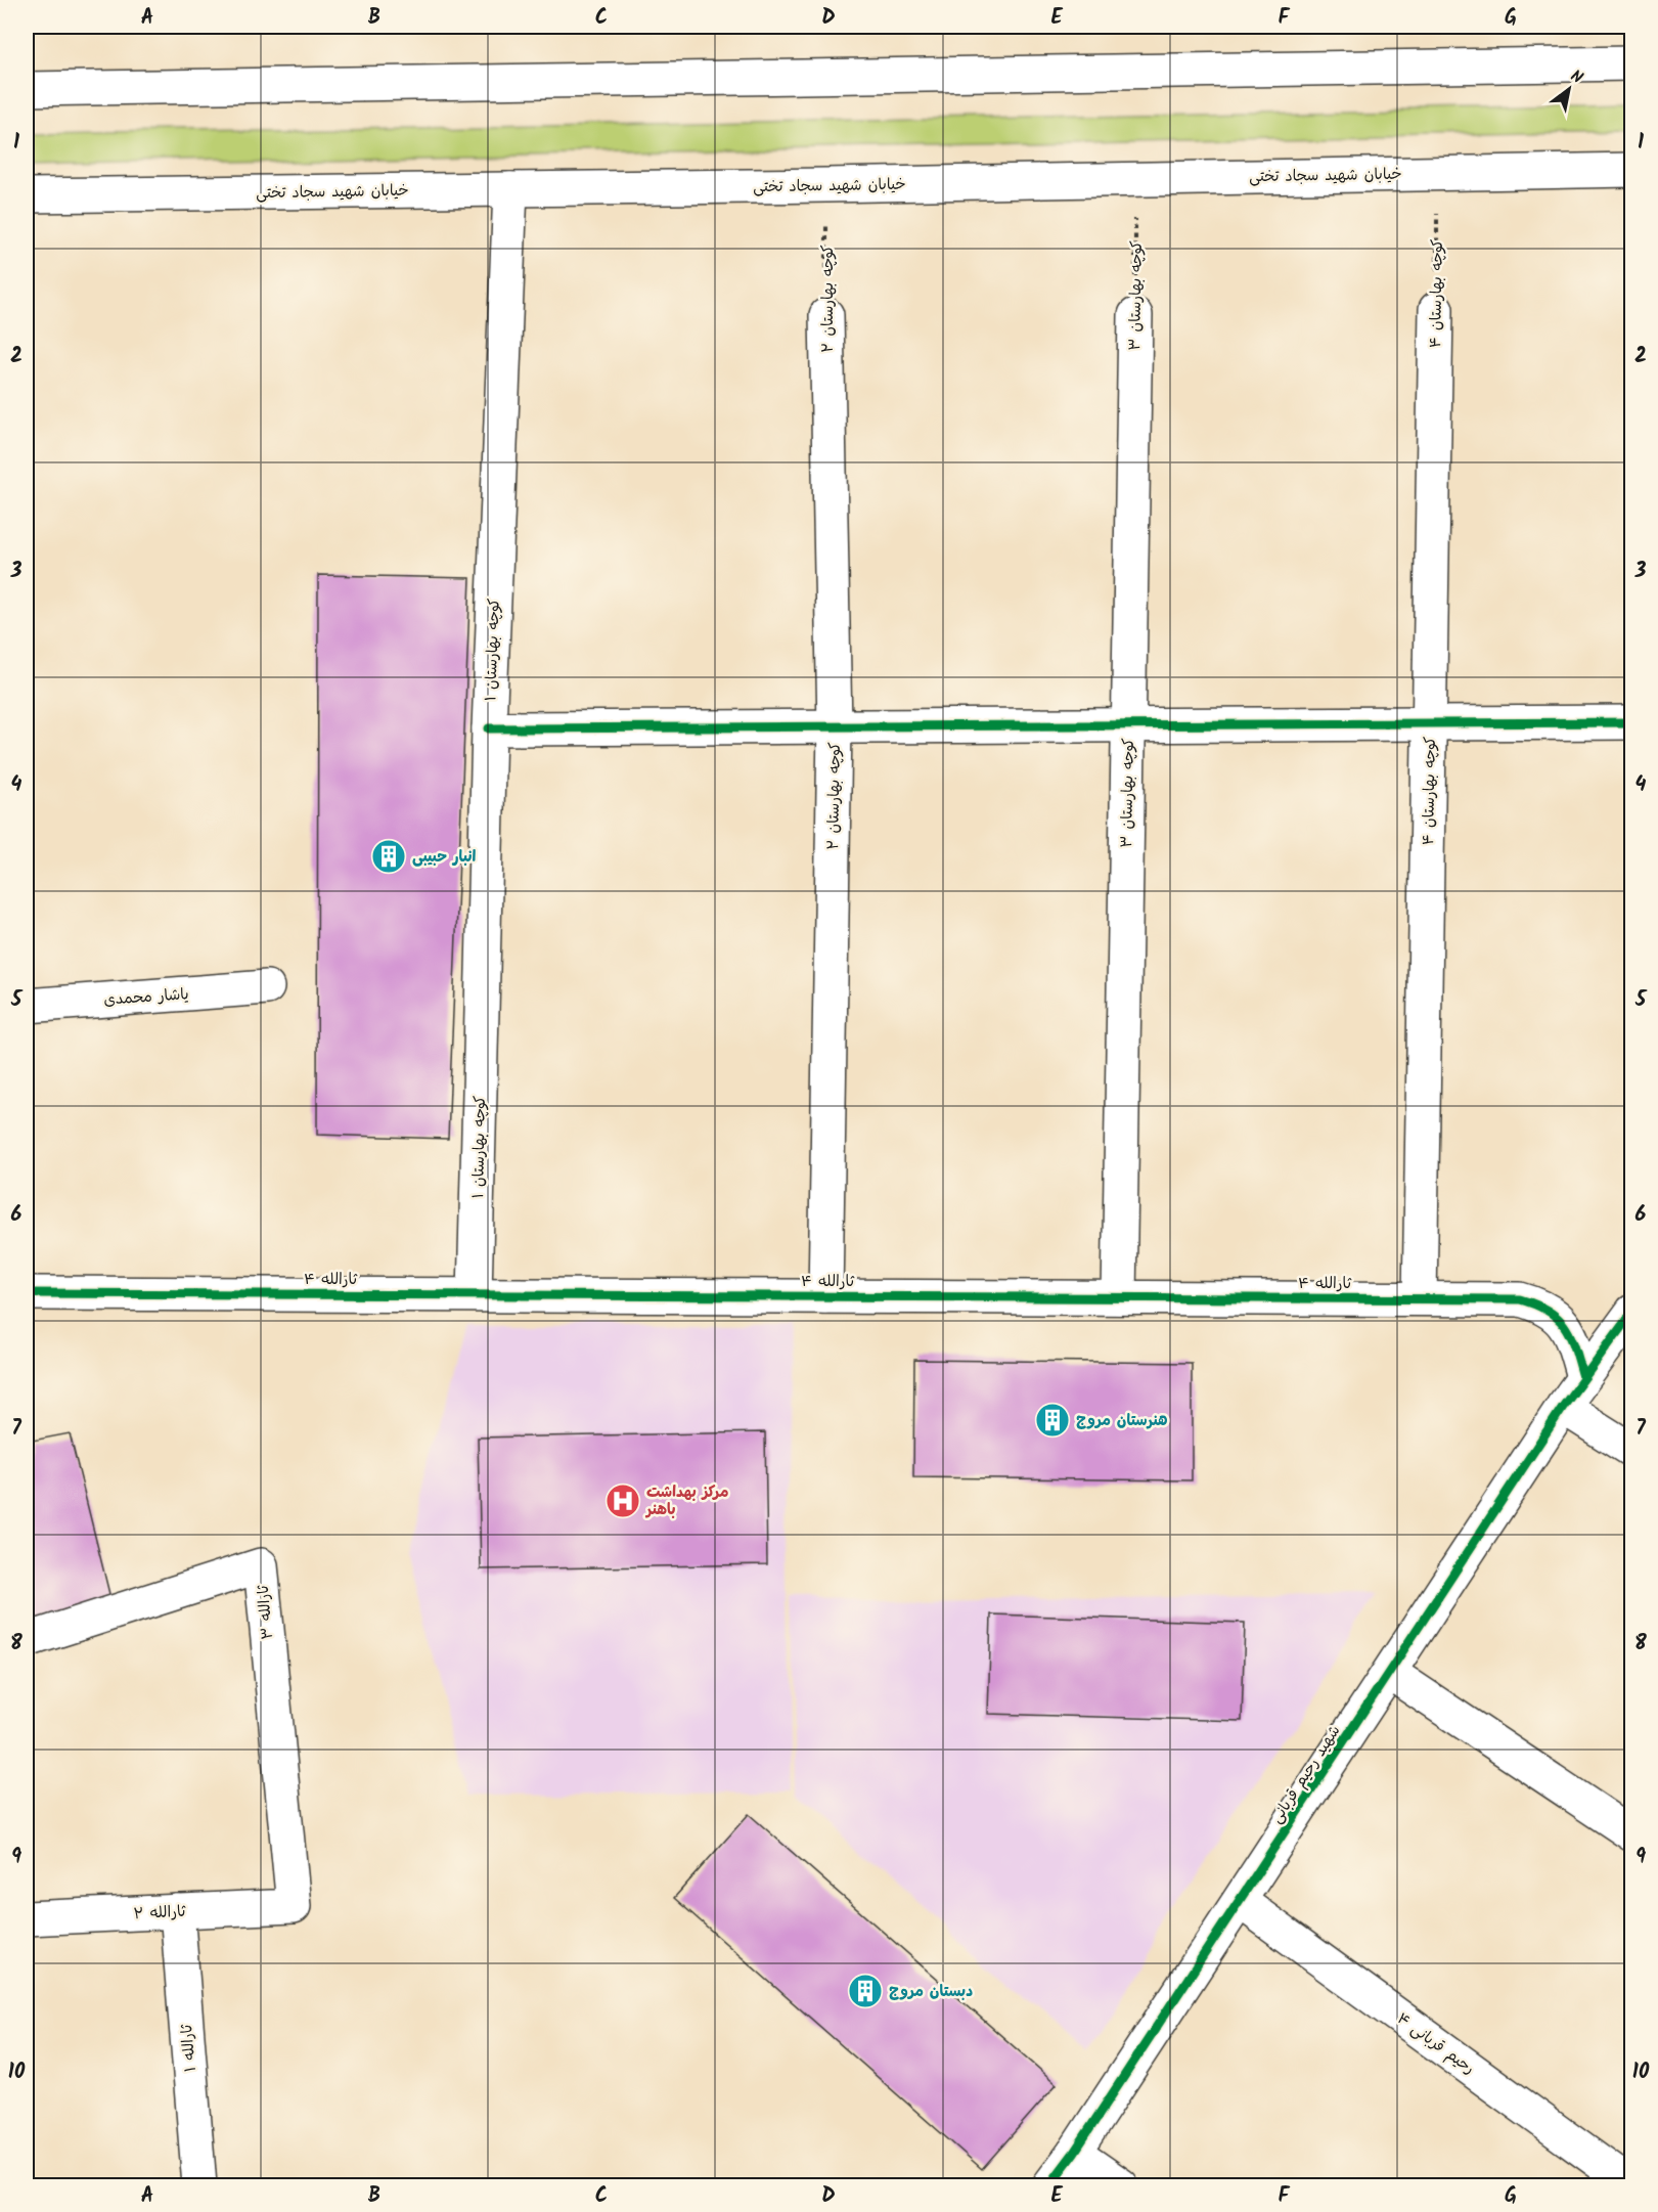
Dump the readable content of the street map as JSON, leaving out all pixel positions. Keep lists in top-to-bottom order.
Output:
{
  "streets": {
    "street": [
      "خیابان شهید سجاد تختی",
      "کوچه بهارستان ۴",
      "کوچه بهارستان ۳",
      "کوچه بهارستان ۲",
      "کوچه بهارستان ۱",
      "یاشار محمدی",
      "ثارالله ۴",
      "ثارالله ۳",
      "شهید رحیم قربانی",
      "ثارالله ۲",
      "رحیم قربانی ۴",
      "ثارالله ۱"
    ]
  },
  "crossings": [
    ["خیابان شهید سجاد تختی", "کوچه بهارستان ۴"],
    ["خیابان شهید سجاد تختی", "کوچه بهارستان ۳"],
    ["خیابان شهید سجاد تختی", "کوچه بهارستان ۲"],
    ["خیابان شهید سجاد تختی", "کوچه بهارستان ۱"],
    ["کوچه بهارستان ۴", "ثارالله ۴"],
    ["کوچه بهارستان ۳", "ثارالله ۴"],
    ["کوچه بهارستان ۲", "ثارالله ۴"],
    ["کوچه بهارستان ۱", "ثارالله ۴"],
    ["ثارالله ۴", "شهید رحیم قربانی"],
    ["ثارالله ۳", "ثارالله ۲"],
    ["شهید رحیم قربانی", "رحیم قربانی ۴"],
    ["ثارالله ۲", "ثارالله ۱"]
  ],
  "places": {
    "building": ["انبار حبیبی", "هنرستان مروج", "دبستان مروج"],
    "hospital": ["مرکز بهداشت باهنر"]
  },
  "north": "top right",
  "grid": {
    "columns": [
      "A",
      "B",
      "C",
      "D",
      "E",
      "F",
      "G"
    ],
    "rows": [
      "1",
      "2",
      "3",
      "4",
      "5",
      "6",
      "7",
      "8",
      "9",
      "10"
    ]
  }
}
